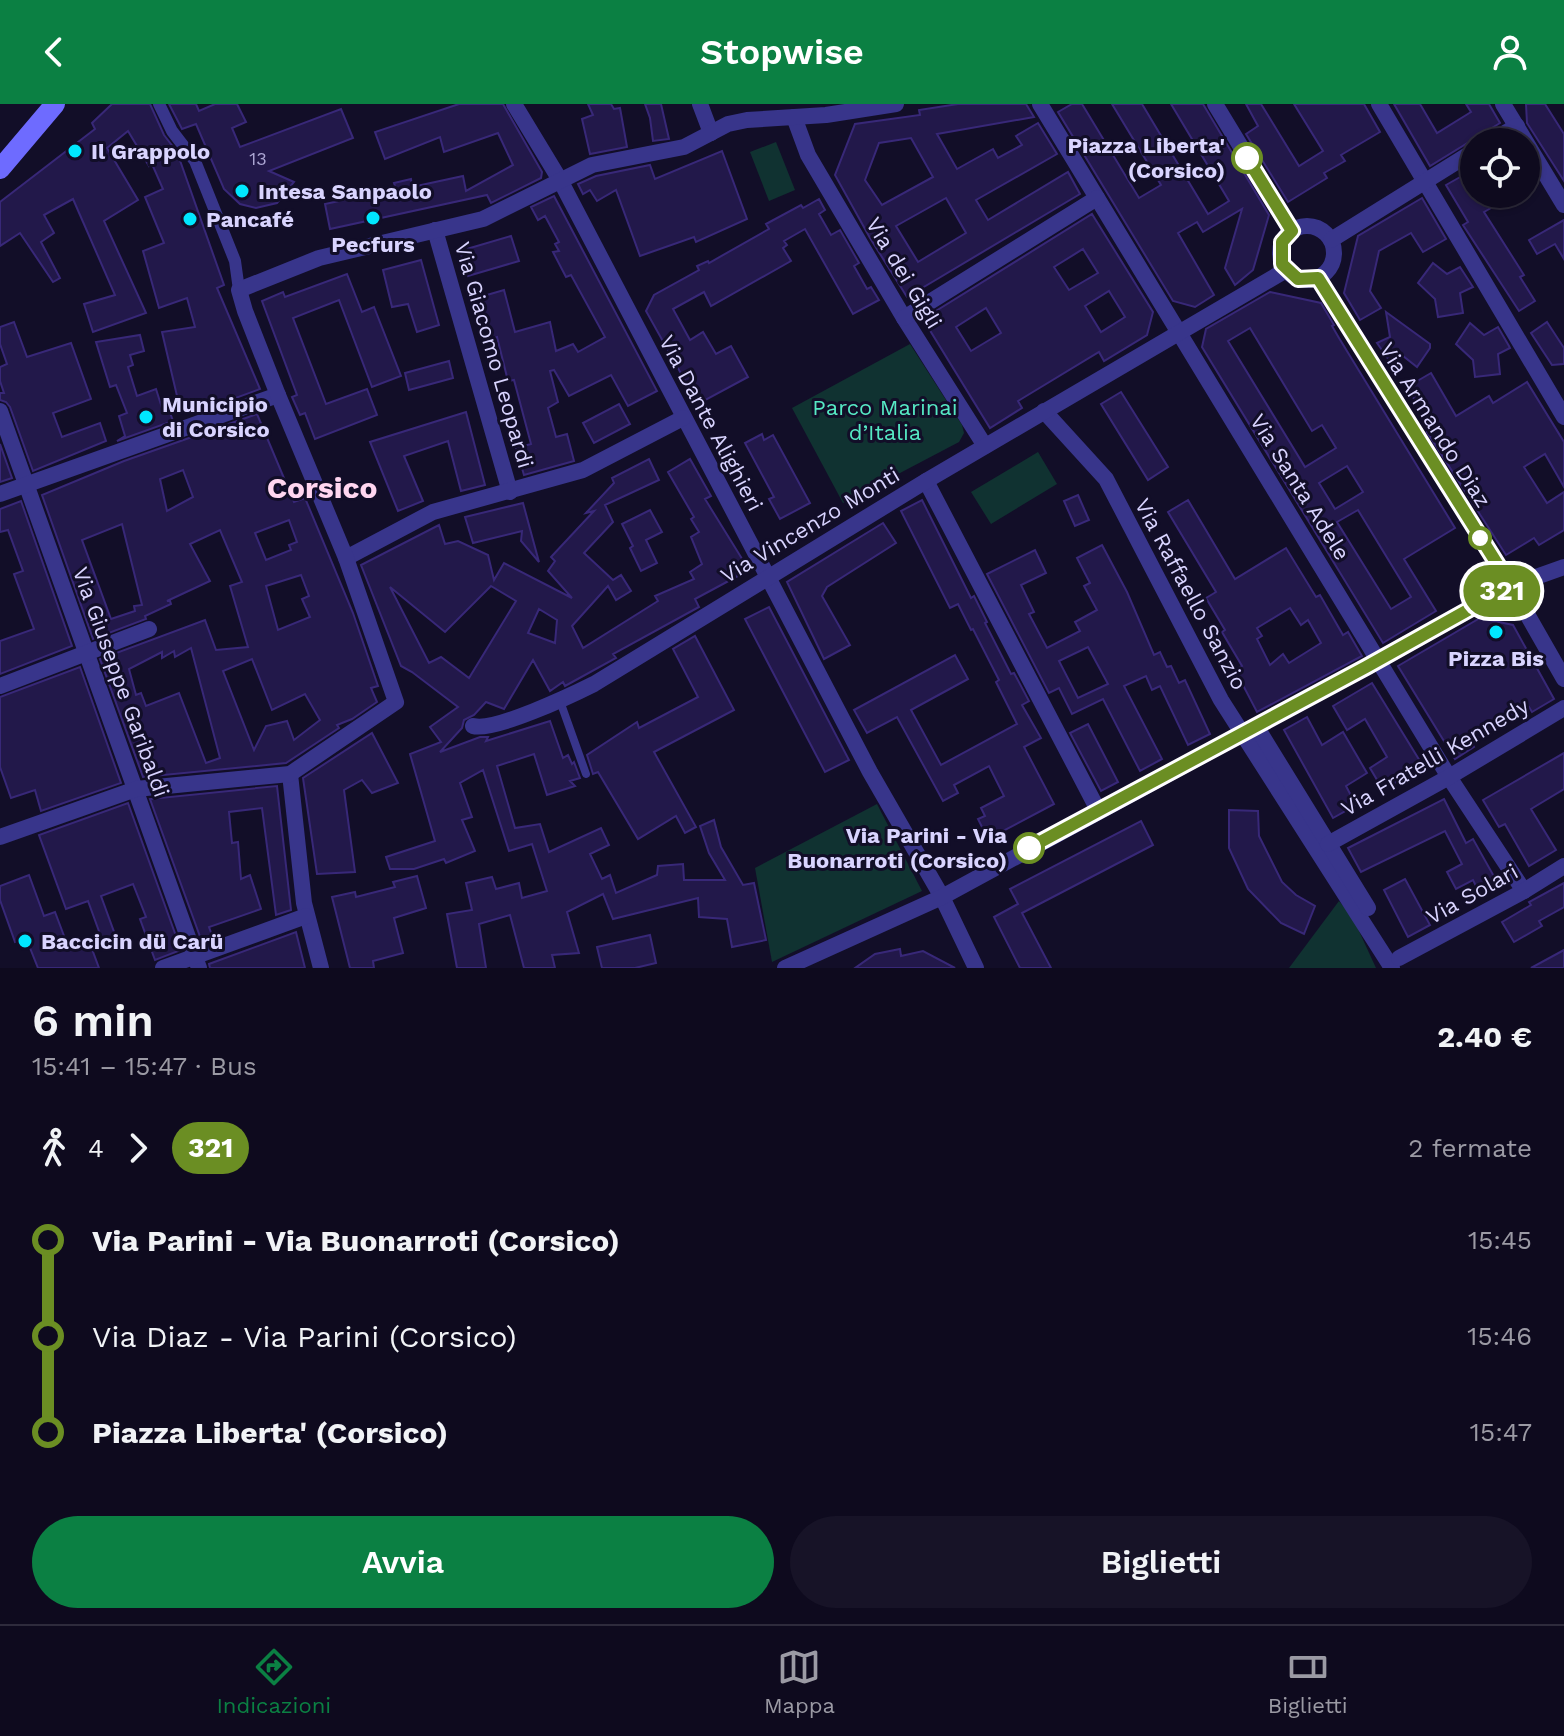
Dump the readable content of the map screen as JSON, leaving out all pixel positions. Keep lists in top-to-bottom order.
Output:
{
  "streets": {
    "street": [
      "Via dei Gigli",
      "Via Giacomo Leopardi",
      "Via Dante Alighieri",
      "Via Armando Diaz",
      "Via Santa Adele",
      "Via Vincenzo Monti",
      "Via Raffaello Sanzio",
      "Via Giuseppe Garibaldi",
      "Via Fratelli Kennedy",
      "Via Solari"
    ]
  },
  "crossings": [
    ["Via dei Gigli", "Via Vincenzo Monti"],
    ["Via Dante Alighieri", "Via Vincenzo Monti"],
    ["Via Armando Diaz", "Via Vincenzo Monti"],
    ["Via Santa Adele", "Via Vincenzo Monti"],
    ["Via Santa Adele", "Via Fratelli Kennedy"],
    ["Via Santa Adele", "Via Solari"],
    ["Via Vincenzo Monti", "Via Raffaello Sanzio"],
    ["Via Raffaello Sanzio", "Via Fratelli Kennedy"],
    ["Via Raffaello Sanzio", "Via Solari"]
  ],
  "districts": ["Corsico"],
  "parks": ["Parco Marinai d’Italia"],
  "places": [
    "Il Grappolo",
    "Piazza Liberta' (Corsico)",
    "Intesa Sanpaolo",
    "Pecfurs",
    "Pancafé",
    "Municipio di Corsico",
    "Pizza Bis",
    "Via Parini - Via Buonarroti (Corsico)",
    "Baccicin dü Carü"
  ],
  "lines": ["bus line 321"],
  "house_numbers": ["13"],
  "page": {
    "header": "Stopwise",
    "on_map": "321",
    "heading": ["6 min", "15:41 – 15:47 · Bus", "2.40 €"],
    "legs": ["4", "321", "2 fermate"],
    "list": [
      {
        "name": "Via Parini - Via Buonarroti (Corsico)",
        "value": "15:45"
      },
      {
        "name": "Via Diaz - Via Parini (Corsico)",
        "value": "15:46"
      },
      {
        "name": "Piazza Liberta' (Corsico)",
        "value": "15:47"
      }
    ],
    "buttons": ["Avvia", "Biglietti"],
    "tabs": ["Indicazioni", "Mappa", "Biglietti"]
  }
}
